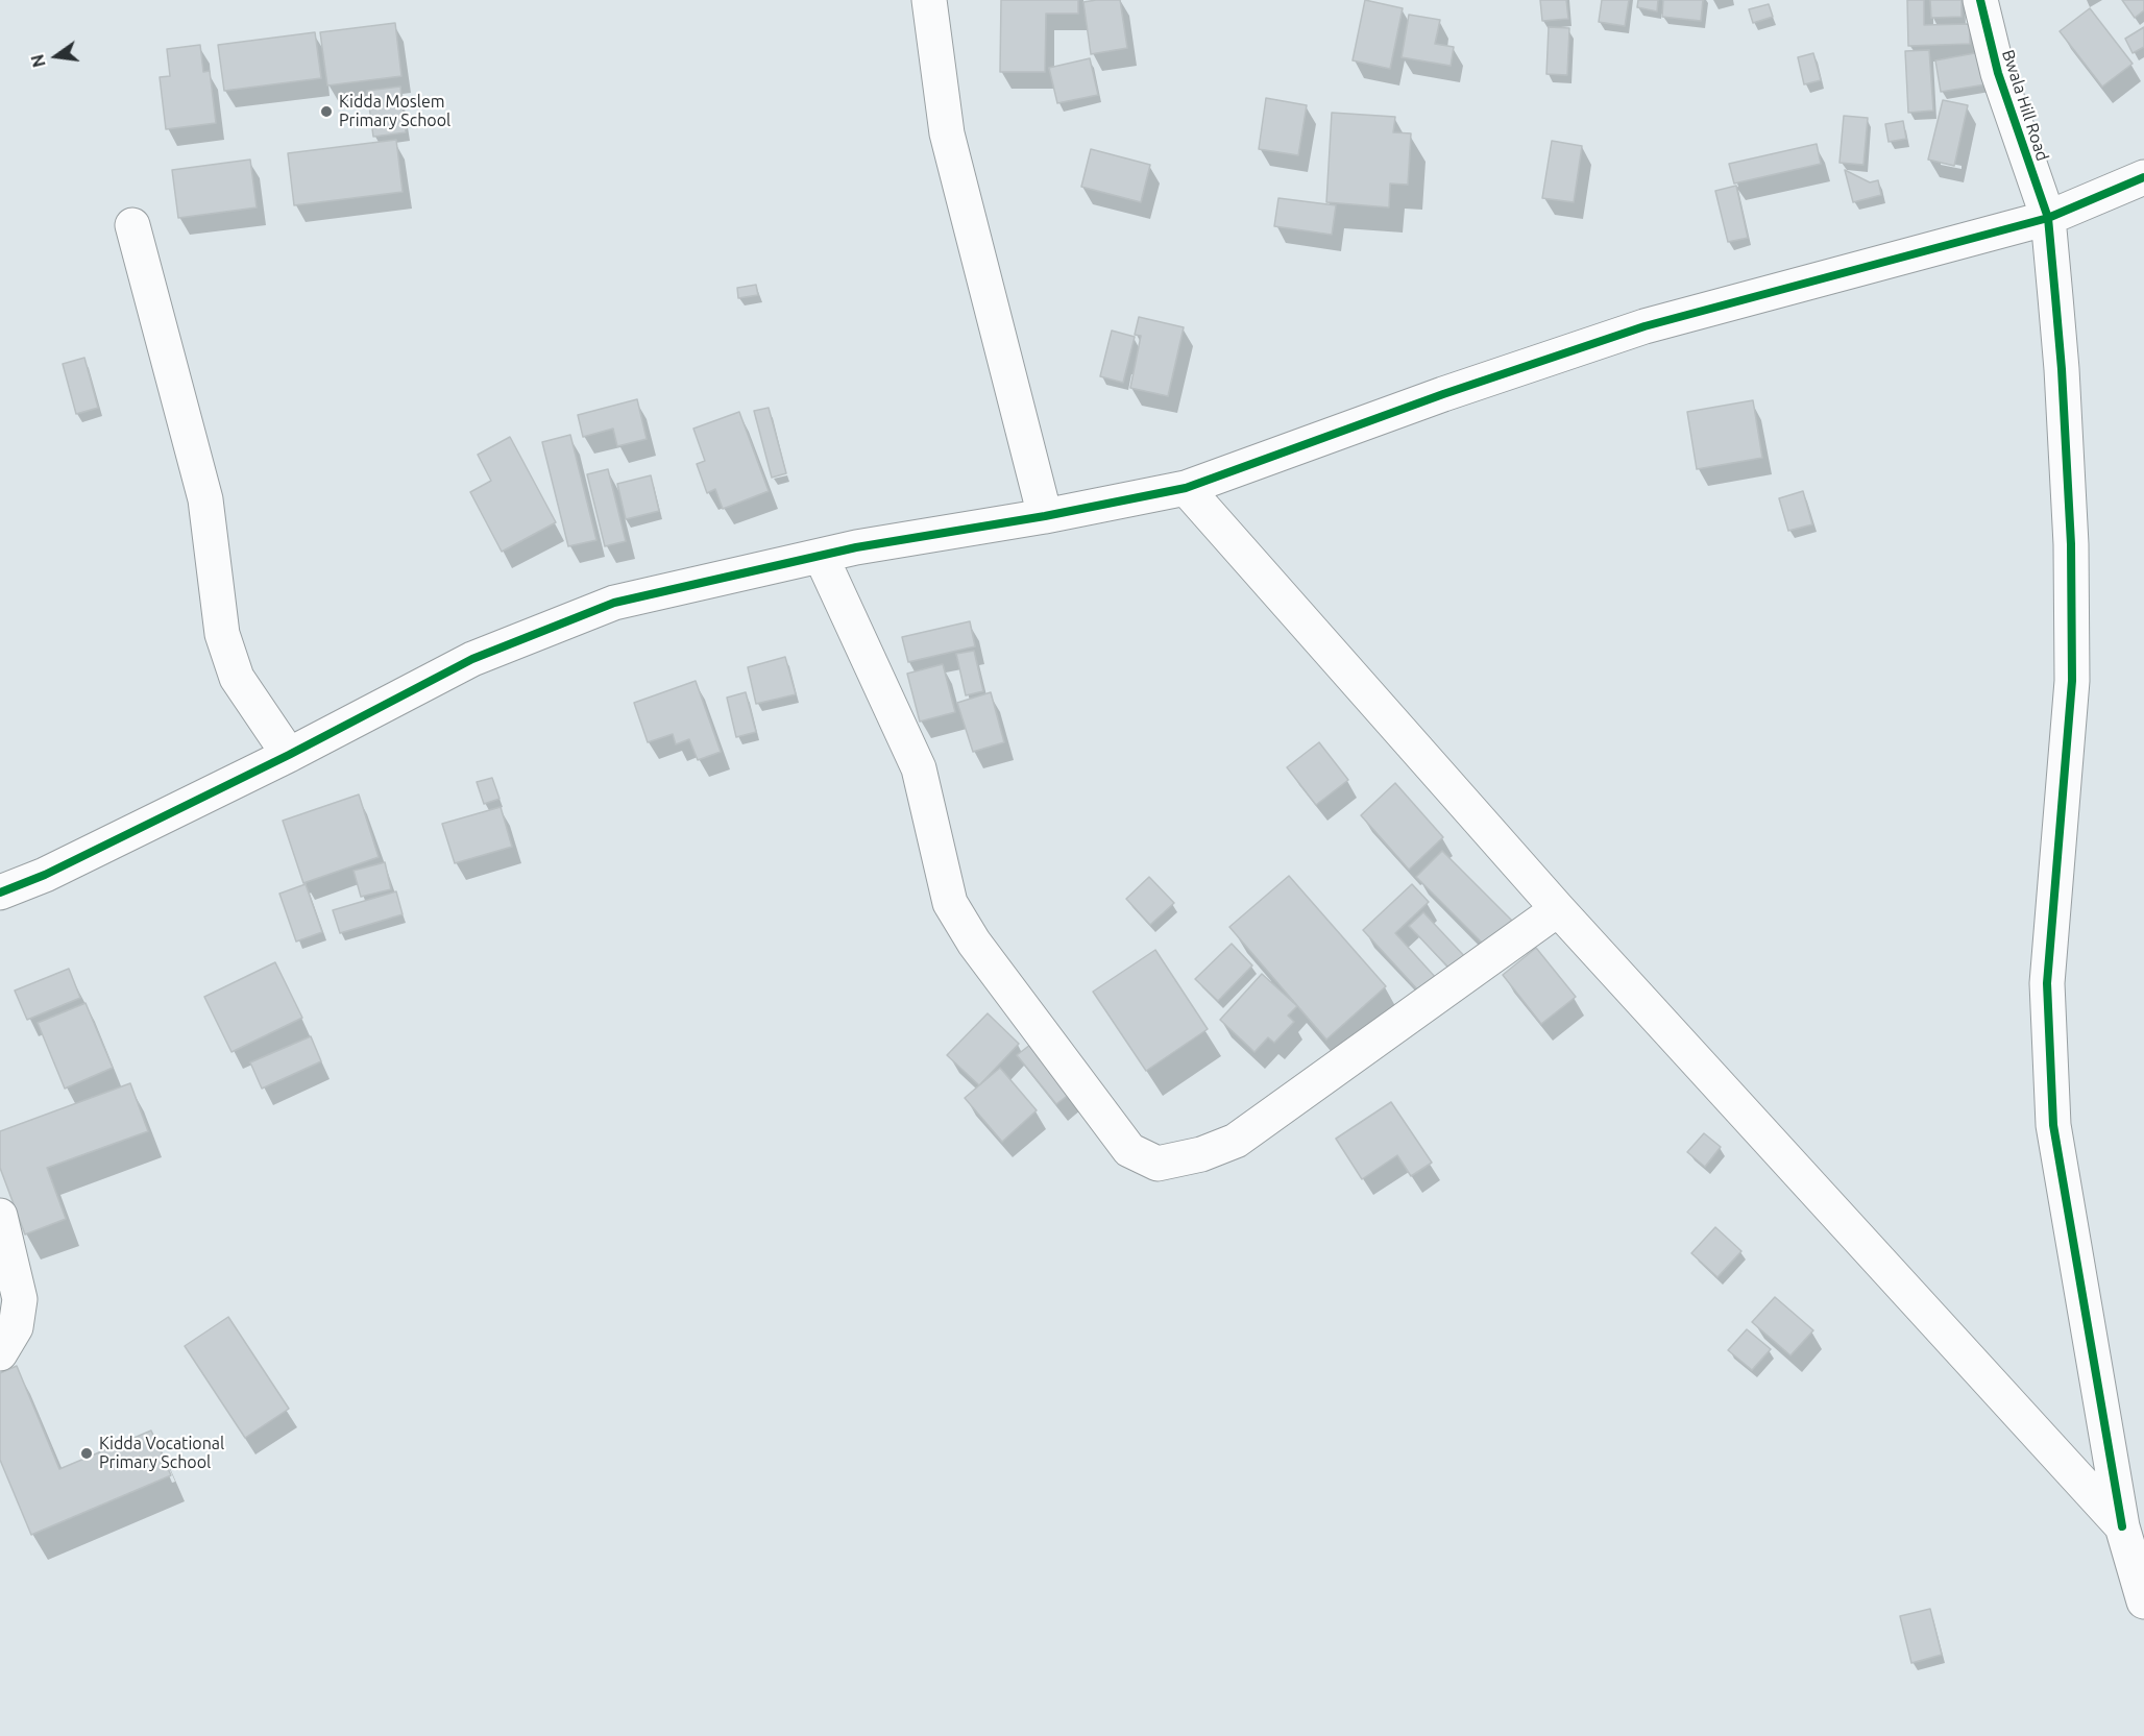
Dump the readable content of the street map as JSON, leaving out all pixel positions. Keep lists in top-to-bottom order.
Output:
{
  "streets": {
    "street": ["Bwala Hill Road"]
  },
  "places": ["Kidda Moslem Primary School", "Kidda Vocational Primary School"],
  "north": "left"
}
